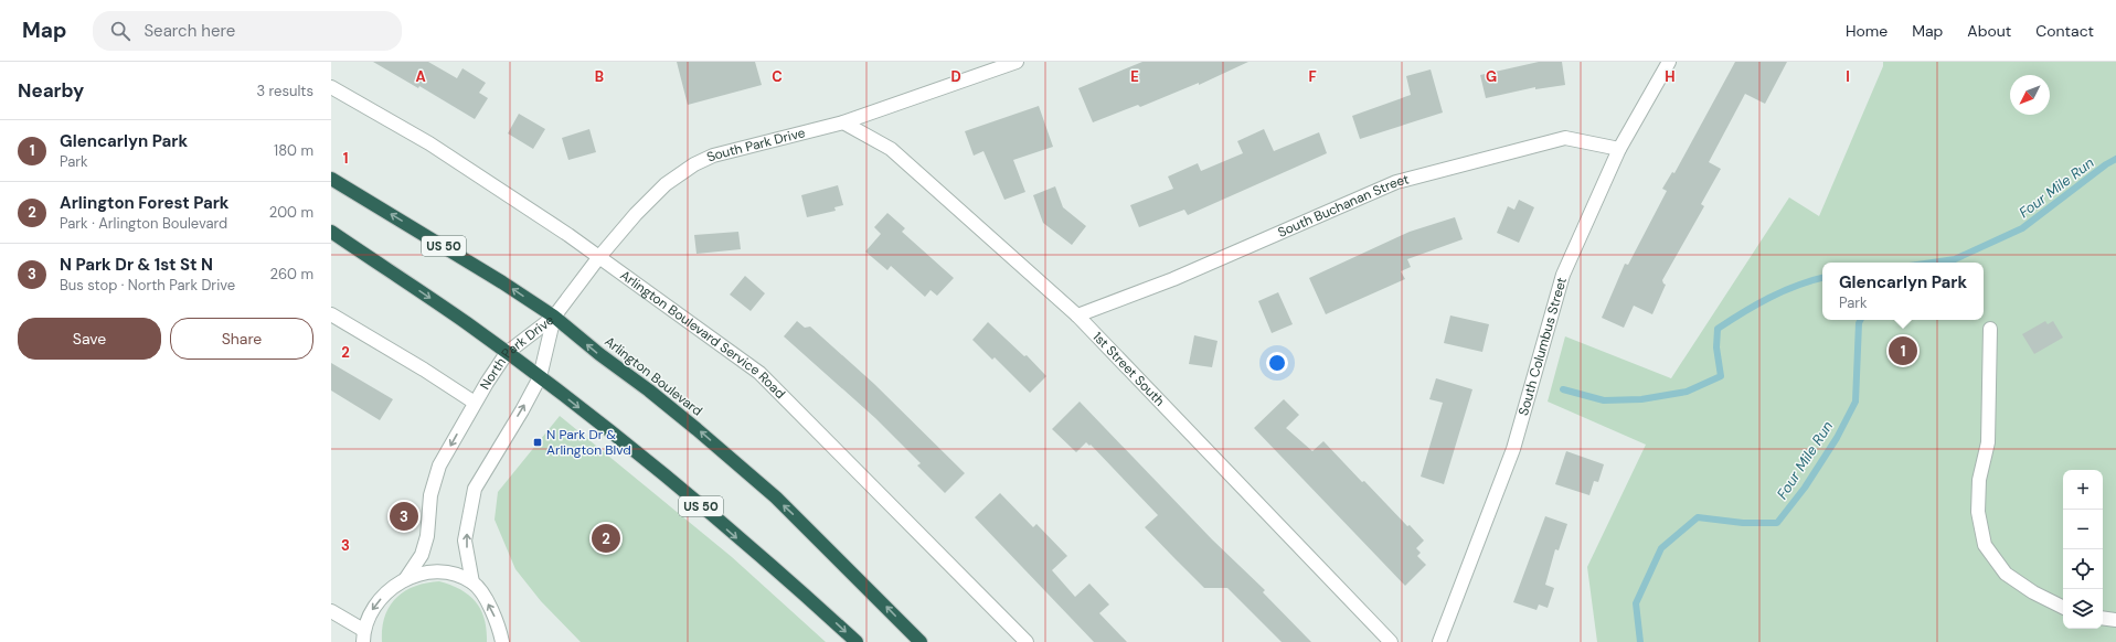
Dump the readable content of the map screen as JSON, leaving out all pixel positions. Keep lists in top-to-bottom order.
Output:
{
  "streets": {
    "highway": ["US 50", "Arlington Boulevard"],
    "street": [
      "South Park Drive",
      "South Buchanan Street",
      "Arlington Boulevard Service Road",
      "South Columbus Street",
      "North Park Drive",
      "1st Street South"
    ]
  },
  "crossings": [
    ["South Park Drive", "Arlington Boulevard Service Road"],
    ["South Park Drive", "North Park Drive"],
    ["South Park Drive", "1st Street South"],
    ["South Park Drive", "Arlington Boulevard"],
    ["South Buchanan Street", "South Columbus Street"],
    ["South Buchanan Street", "1st Street South"],
    ["US 50", "North Park Drive"],
    ["North Park Drive", "Arlington Boulevard"]
  ],
  "water": ["Four Mile Run"],
  "places": {
    "transit": ["N Park Dr & Arlington Blvd"]
  },
  "north": "bottom left",
  "page": {
    "header": "Map",
    "search": "Search here",
    "nav": [
      "Home",
      "Map",
      "About",
      "Contact"
    ],
    "heading": ["Nearby", "3 results"],
    "list": [
      {
        "mark": "1",
        "name": "Glencarlyn Park",
        "note": "Park",
        "value": "180 m"
      },
      {
        "mark": "2",
        "name": "Arlington Forest Park",
        "note": "Park · Arlington Boulevard",
        "value": "200 m"
      },
      {
        "mark": "3",
        "name": "N Park Dr & 1st St N",
        "note": "Bus stop · North Park Drive",
        "value": "260 m"
      }
    ],
    "popup": ["Glencarlyn Park", "Park"],
    "buttons": ["Save", "Share"],
    "pins": ["1", "3", "2"],
    "map_buttons": ["+", "−"]
  },
  "grid": {
    "columns": [
      "A",
      "B",
      "C",
      "D",
      "E",
      "F",
      "G",
      "H",
      "I"
    ],
    "rows": ["1", "2", "3"]
  }
}
